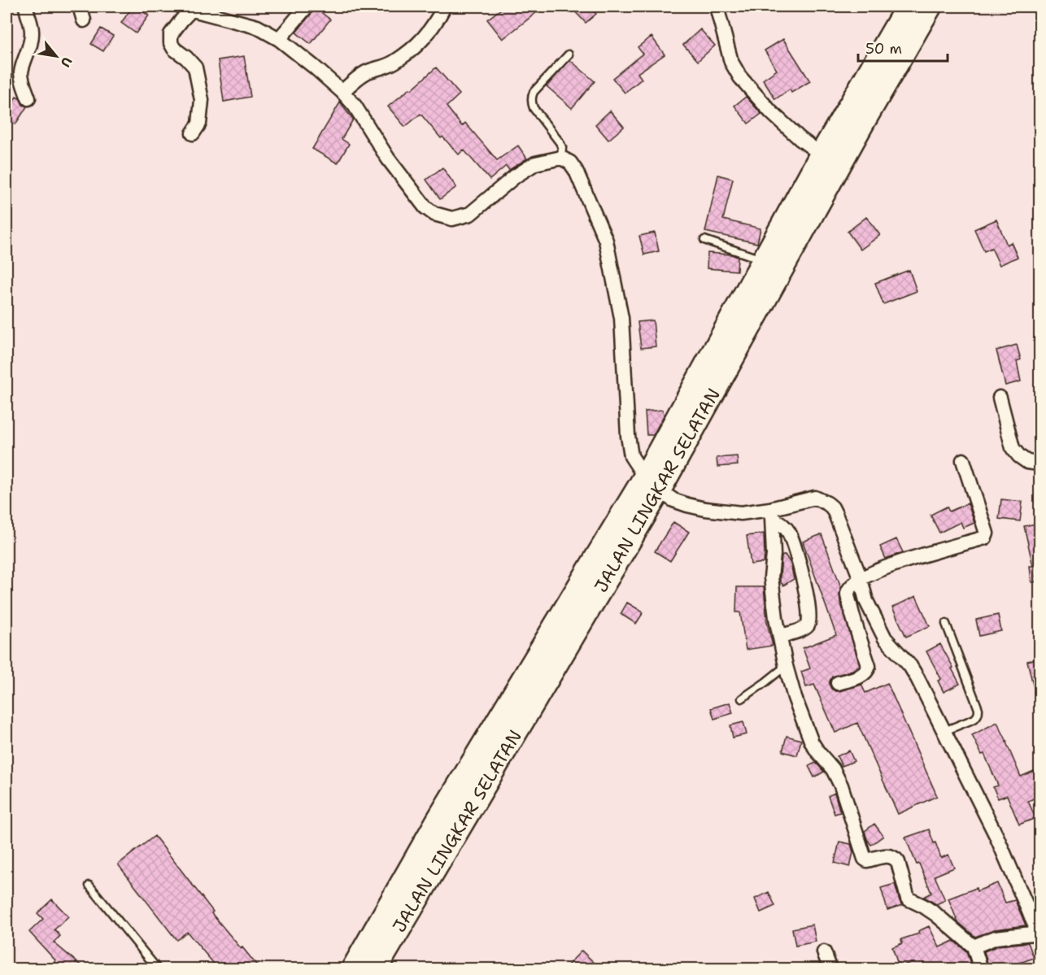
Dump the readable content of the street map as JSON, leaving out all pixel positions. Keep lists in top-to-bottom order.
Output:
{
  "streets": {
    "highway": ["JALAN LINGKAR SELATAN"]
  },
  "scale_bar": "50 m",
  "north": "bottom right"
}
